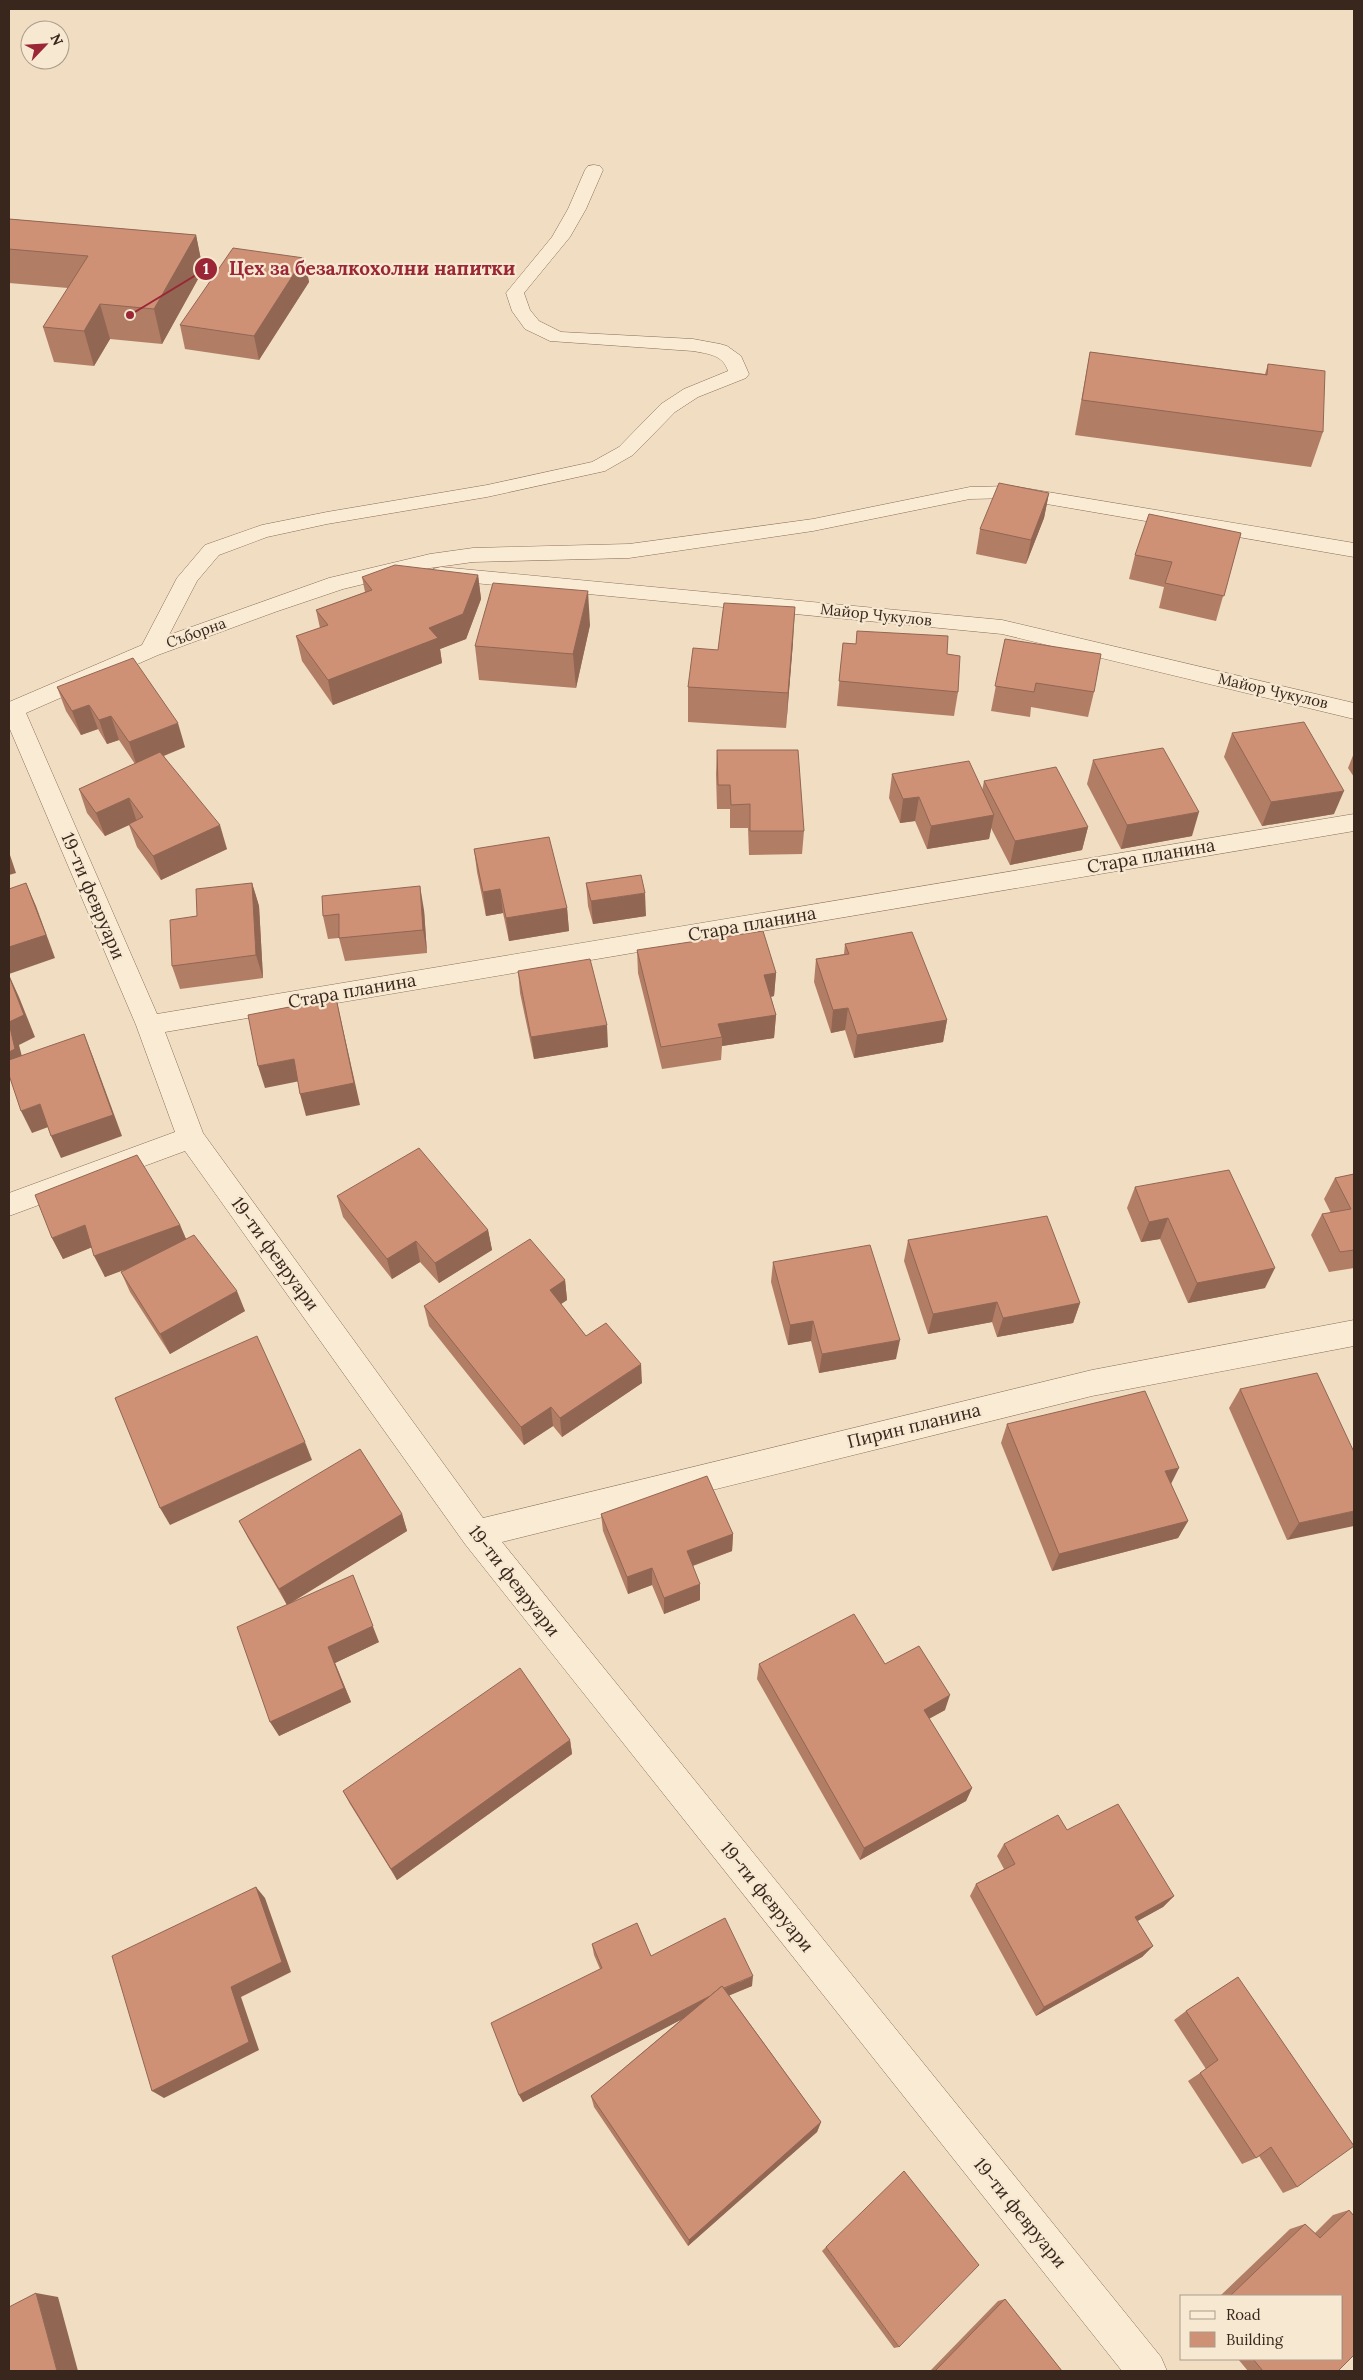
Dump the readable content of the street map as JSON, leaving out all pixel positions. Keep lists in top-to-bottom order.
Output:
{
  "streets": {
    "street": [
      "Майор Чукулов",
      "Съборна",
      "Стара планина",
      "19-ти февруари",
      "Пирин планина"
    ]
  },
  "crossings": [
    ["Майор Чукулов", "Съборна"],
    ["Съборна", "19-ти февруари"],
    ["Стара планина", "19-ти февруари"],
    ["19-ти февруари", "Пирин планина"]
  ],
  "places": ["Цех за безалкохолни напитки"],
  "legend": ["Road", "Building"],
  "north": "top right"
}
